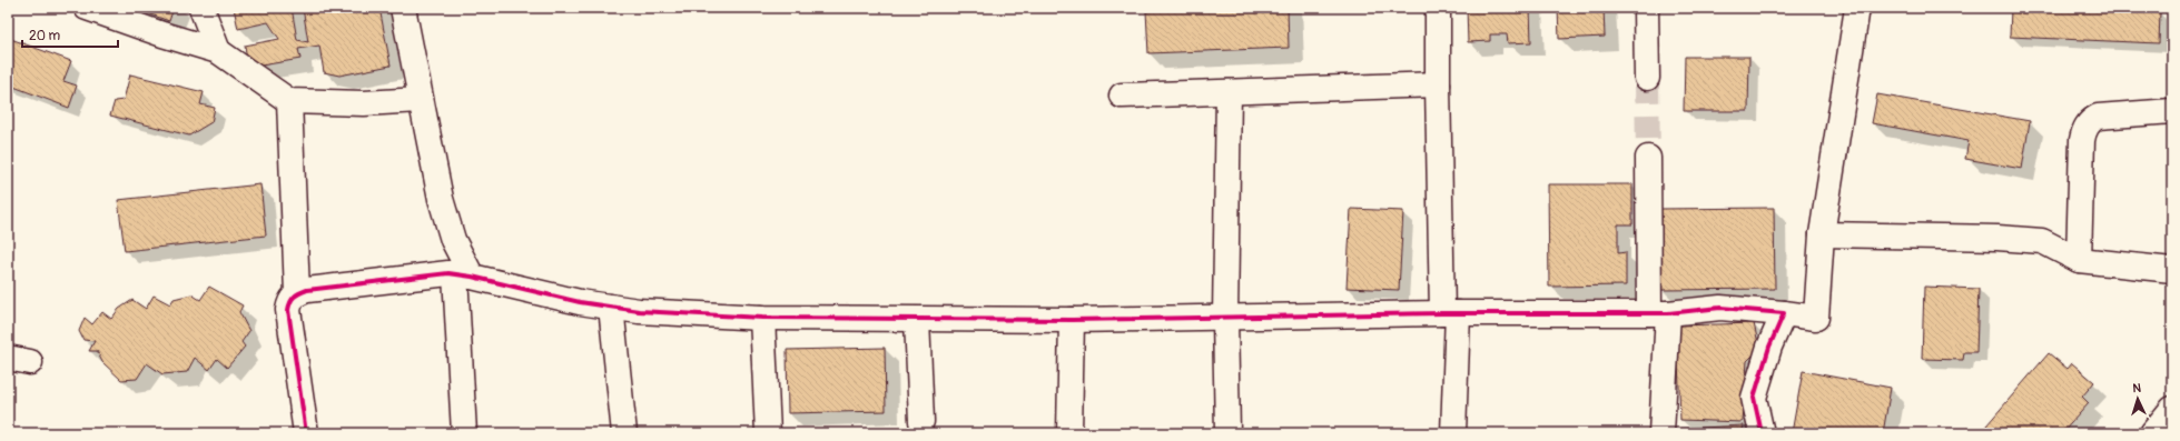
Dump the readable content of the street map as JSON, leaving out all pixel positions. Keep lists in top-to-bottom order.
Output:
{
  "scale_bar": "20 m",
  "north": "top"
}
